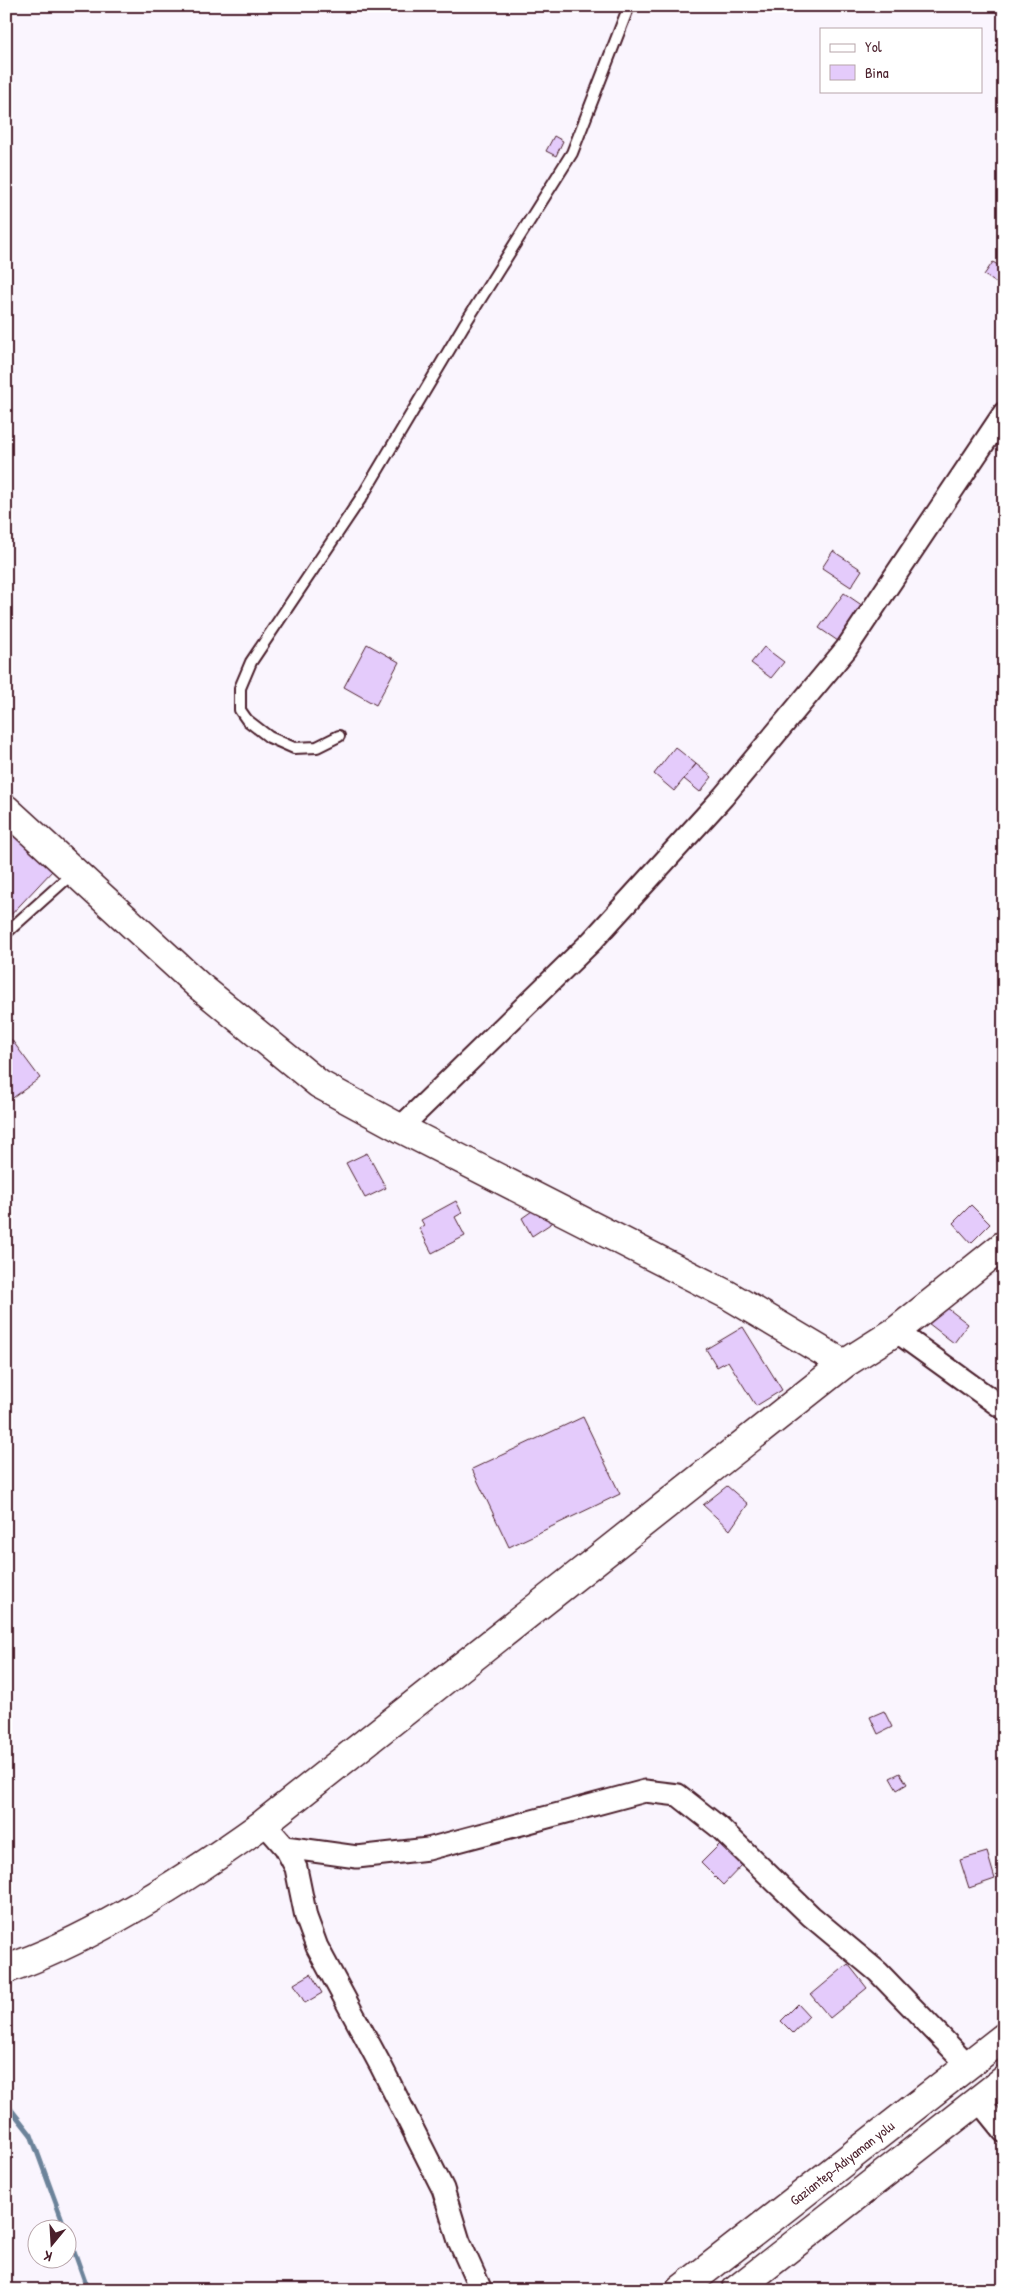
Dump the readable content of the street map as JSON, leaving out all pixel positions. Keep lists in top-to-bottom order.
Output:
{
  "streets": {
    "main road": ["Gaziantep-Adıyaman yolu"]
  },
  "legend": ["Yol", "Bina"],
  "north": "bottom"
}
